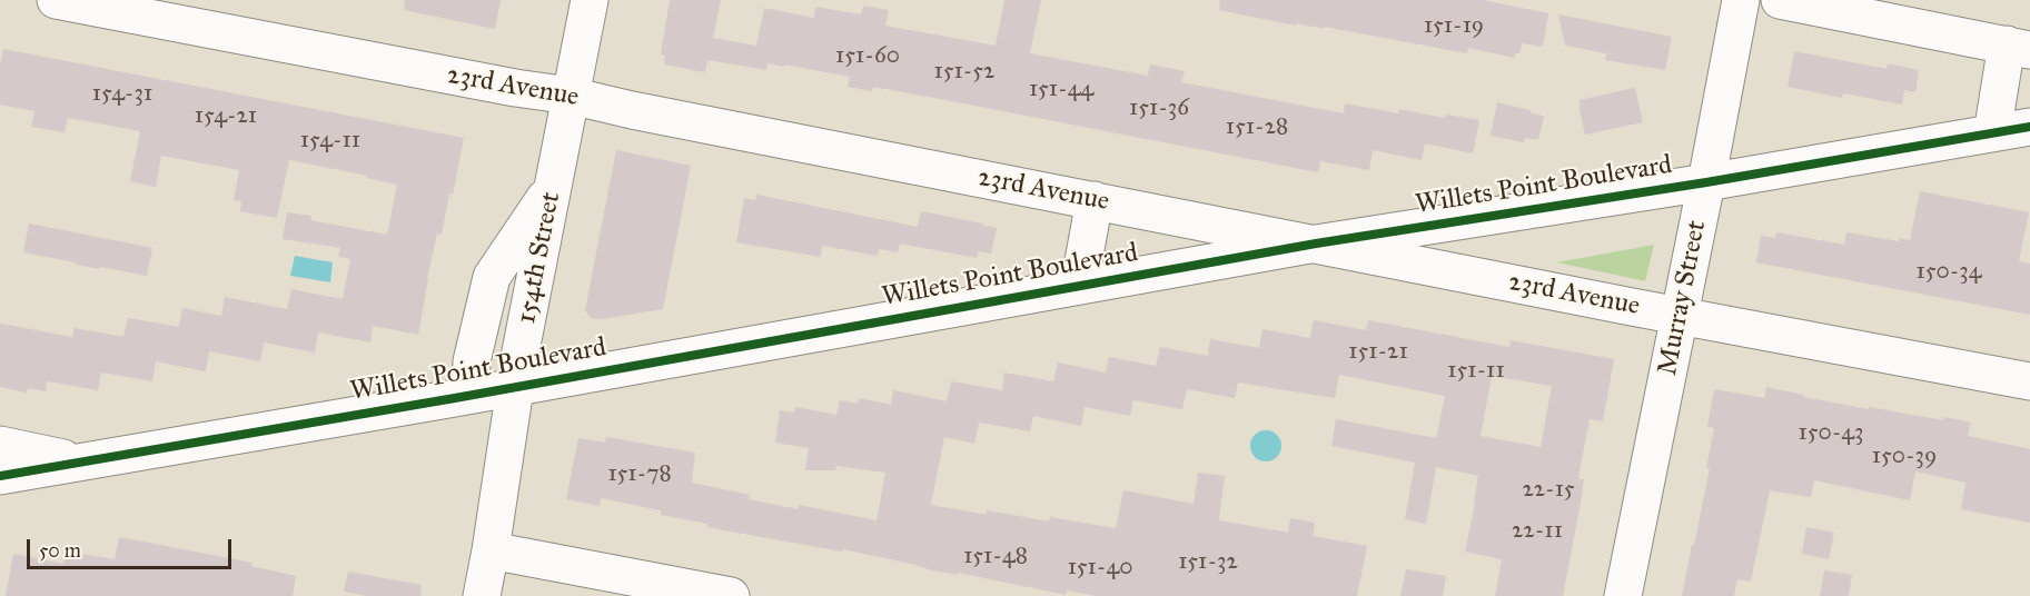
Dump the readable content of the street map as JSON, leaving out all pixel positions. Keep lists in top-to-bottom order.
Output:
{
  "streets": {
    "street": [
      "23rd Avenue",
      "Willets Point Boulevard",
      "154th Street",
      "Murray Street"
    ]
  },
  "crossings": [
    ["23rd Avenue", "Willets Point Boulevard"],
    ["23rd Avenue", "154th Street"],
    ["23rd Avenue", "Murray Street"],
    ["Willets Point Boulevard", "154th Street"],
    ["Willets Point Boulevard", "Murray Street"]
  ],
  "house_numbers": [
    "151-19",
    "151-60",
    "151-52",
    "151-44",
    "154-31",
    "151-36",
    "154-21",
    "151-28",
    "154-11",
    "150-34",
    "151-21",
    "151-11",
    "150-43",
    "150-39",
    "151-78",
    "22-15",
    "22-11",
    "151-48",
    "151-32",
    "151-40"
  ],
  "scale_bar": "50 m"
}
